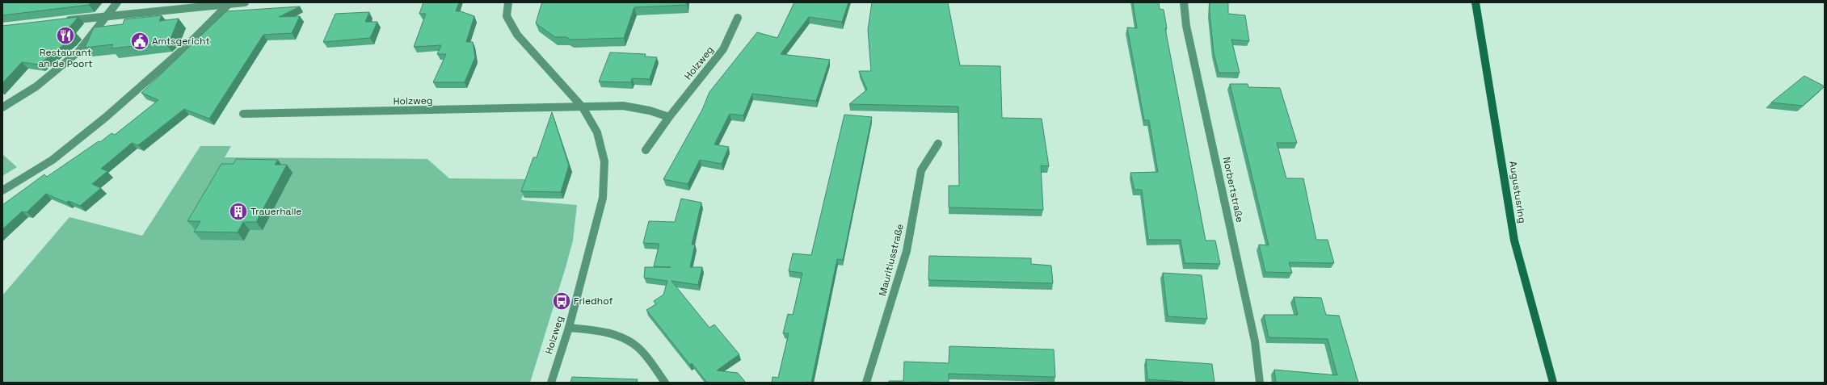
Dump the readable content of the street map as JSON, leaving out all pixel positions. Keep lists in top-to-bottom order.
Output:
{
  "streets": {
    "main road": ["Augustusring"],
    "street": ["Holzweg", "Norbertstraße", "Mauritiusstraße"]
  },
  "places": {
    "restaurant": ["Restaurant an de Poort"],
    "public building": ["Amtsgericht"],
    "building": ["Trauerhalle"],
    "bus stop": ["Friedhof"]
  }
}
